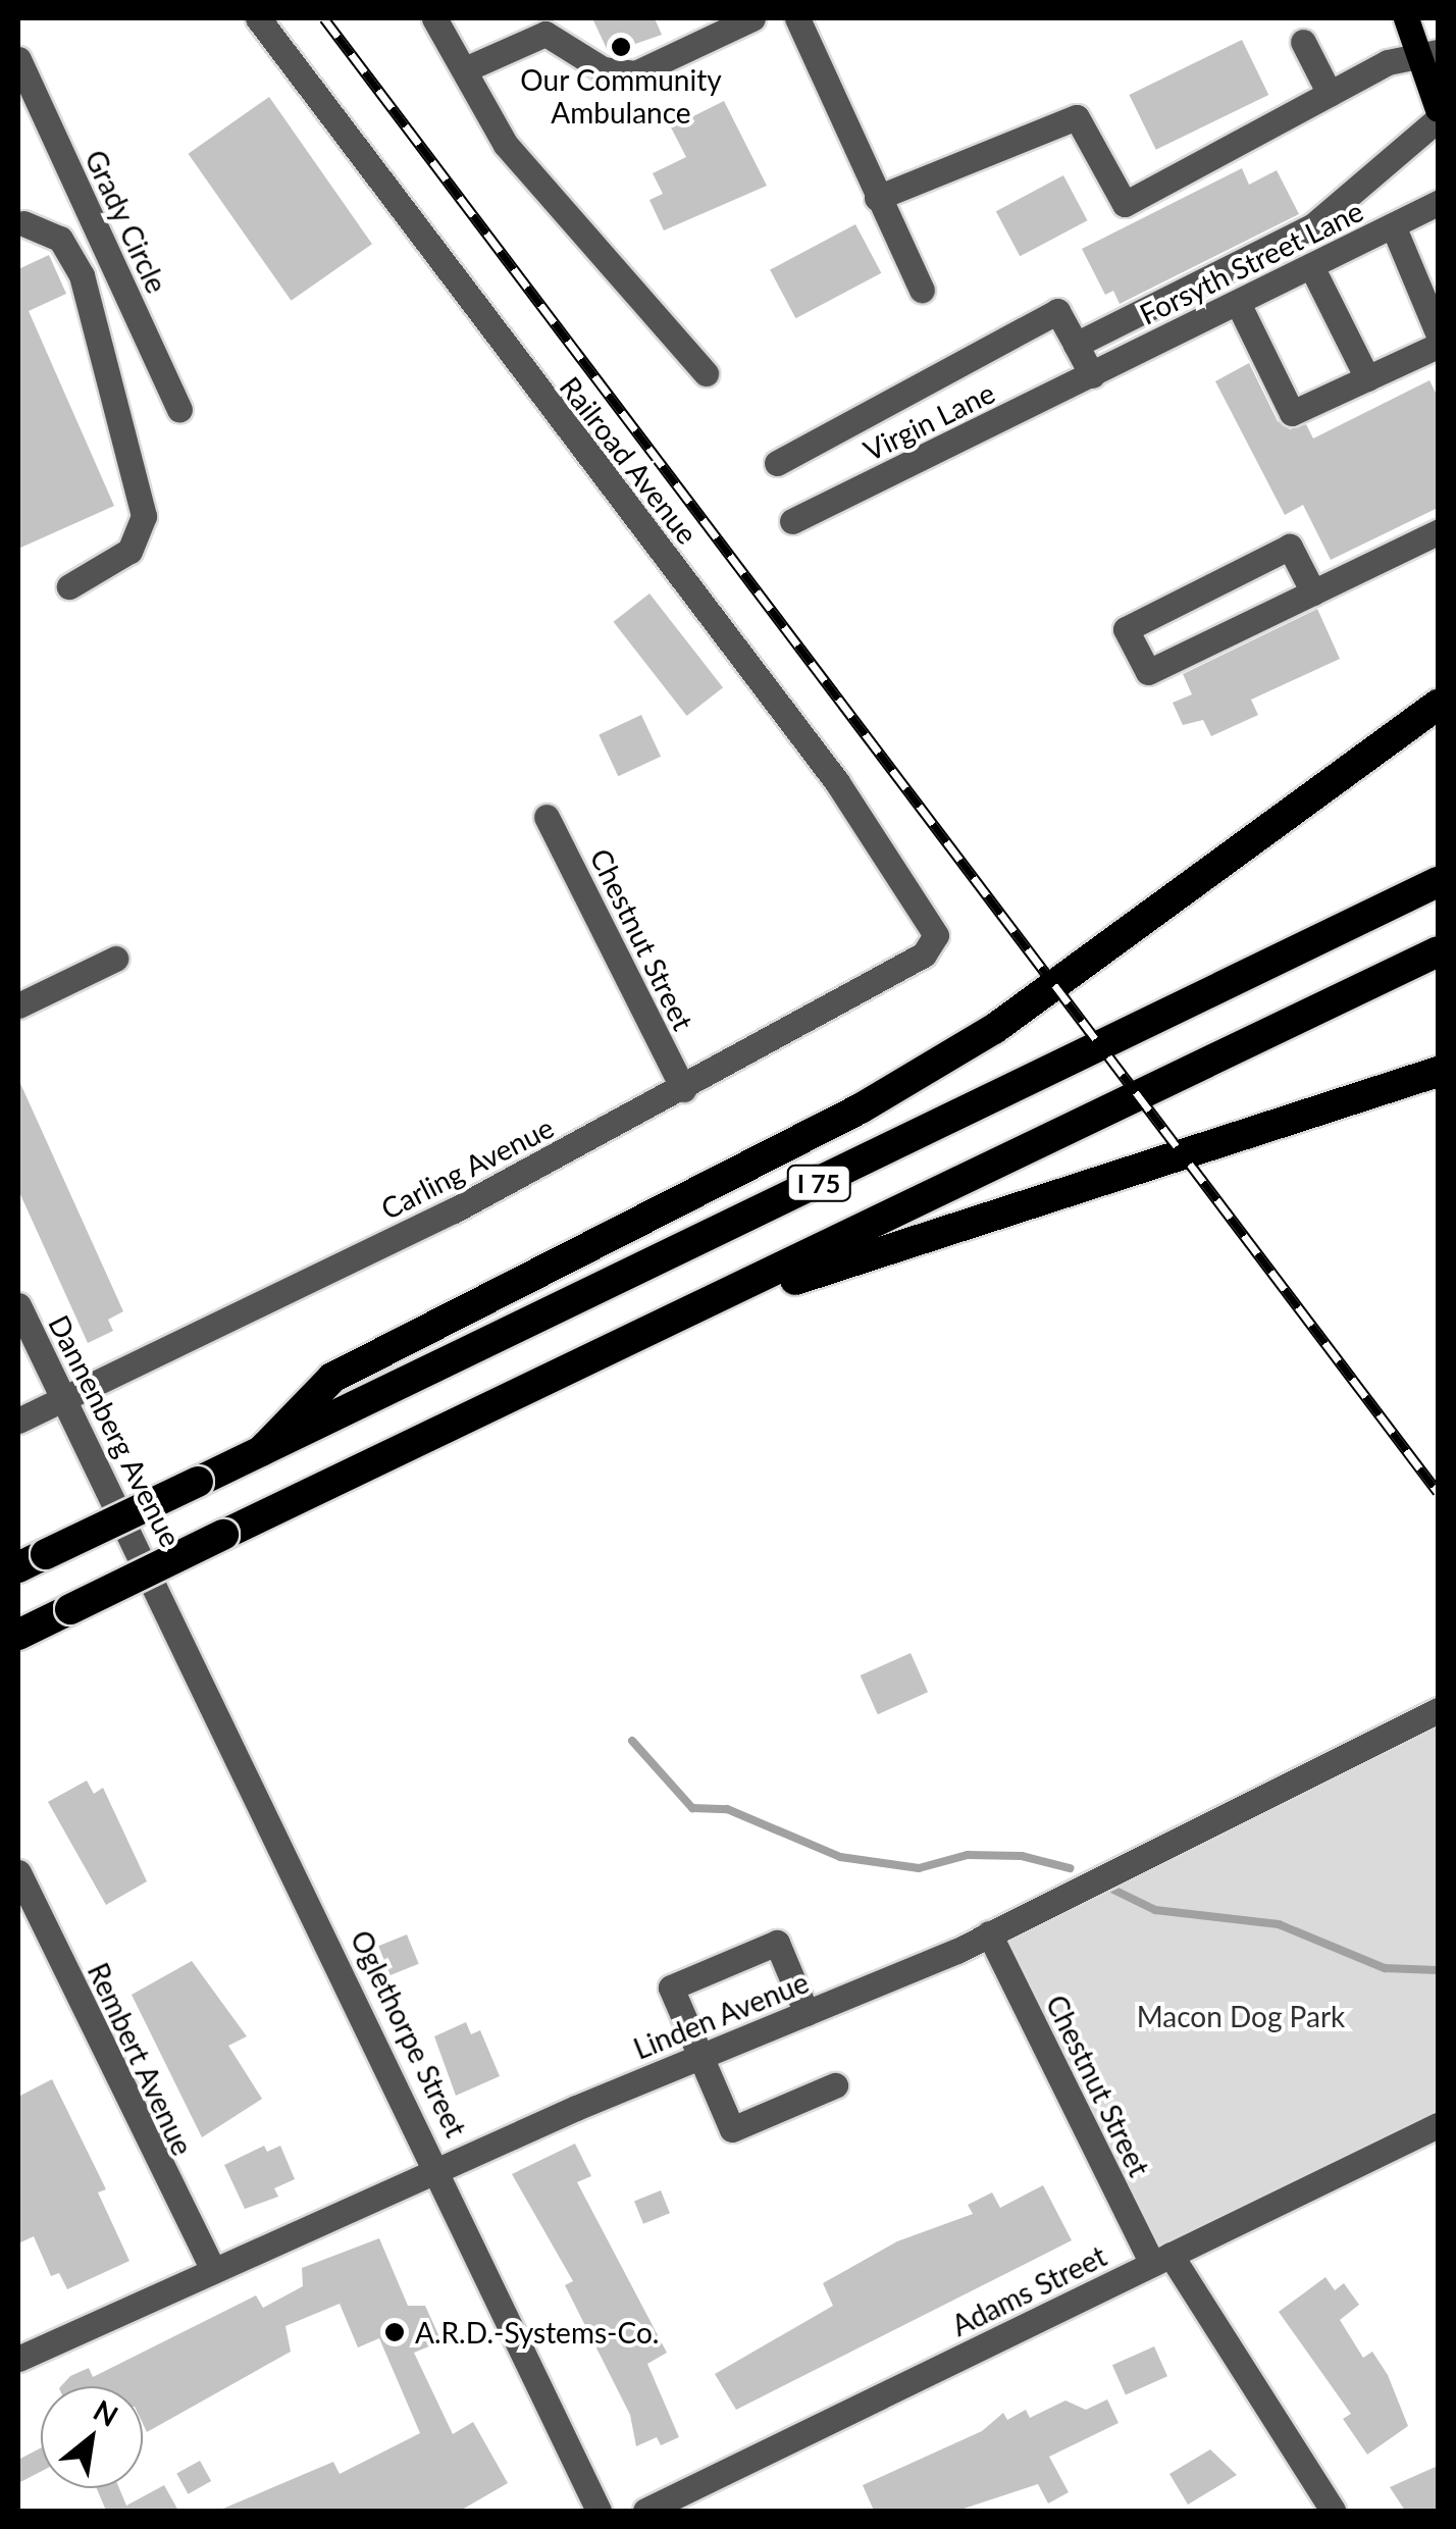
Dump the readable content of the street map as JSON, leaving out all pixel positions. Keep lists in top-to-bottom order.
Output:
{
  "streets": {
    "highway": ["I 75"],
    "street": [
      "Grady Circle",
      "Forsyth Street Lane",
      "Virgin Lane",
      "Railroad Avenue",
      "Chestnut Street",
      "Carling Avenue",
      "Dannenberg Avenue",
      "Linden Avenue",
      "Oglethorpe Street",
      "Rembert Avenue",
      "Adams Street"
    ]
  },
  "crossings": [
    ["Forsyth Street Lane", "Virgin Lane"],
    ["Railroad Avenue", "Carling Avenue"],
    ["Chestnut Street", "Carling Avenue"],
    ["Chestnut Street", "Linden Avenue"],
    ["Chestnut Street", "Adams Street"],
    ["Carling Avenue", "Dannenberg Avenue"],
    ["Dannenberg Avenue", "Oglethorpe Street"],
    ["Linden Avenue", "Oglethorpe Street"],
    ["Linden Avenue", "Rembert Avenue"]
  ],
  "parks": ["Macon Dog Park"],
  "places": ["Our Community Ambulance", "A.R.D.-Systems-Co."],
  "north": "top right"
}
